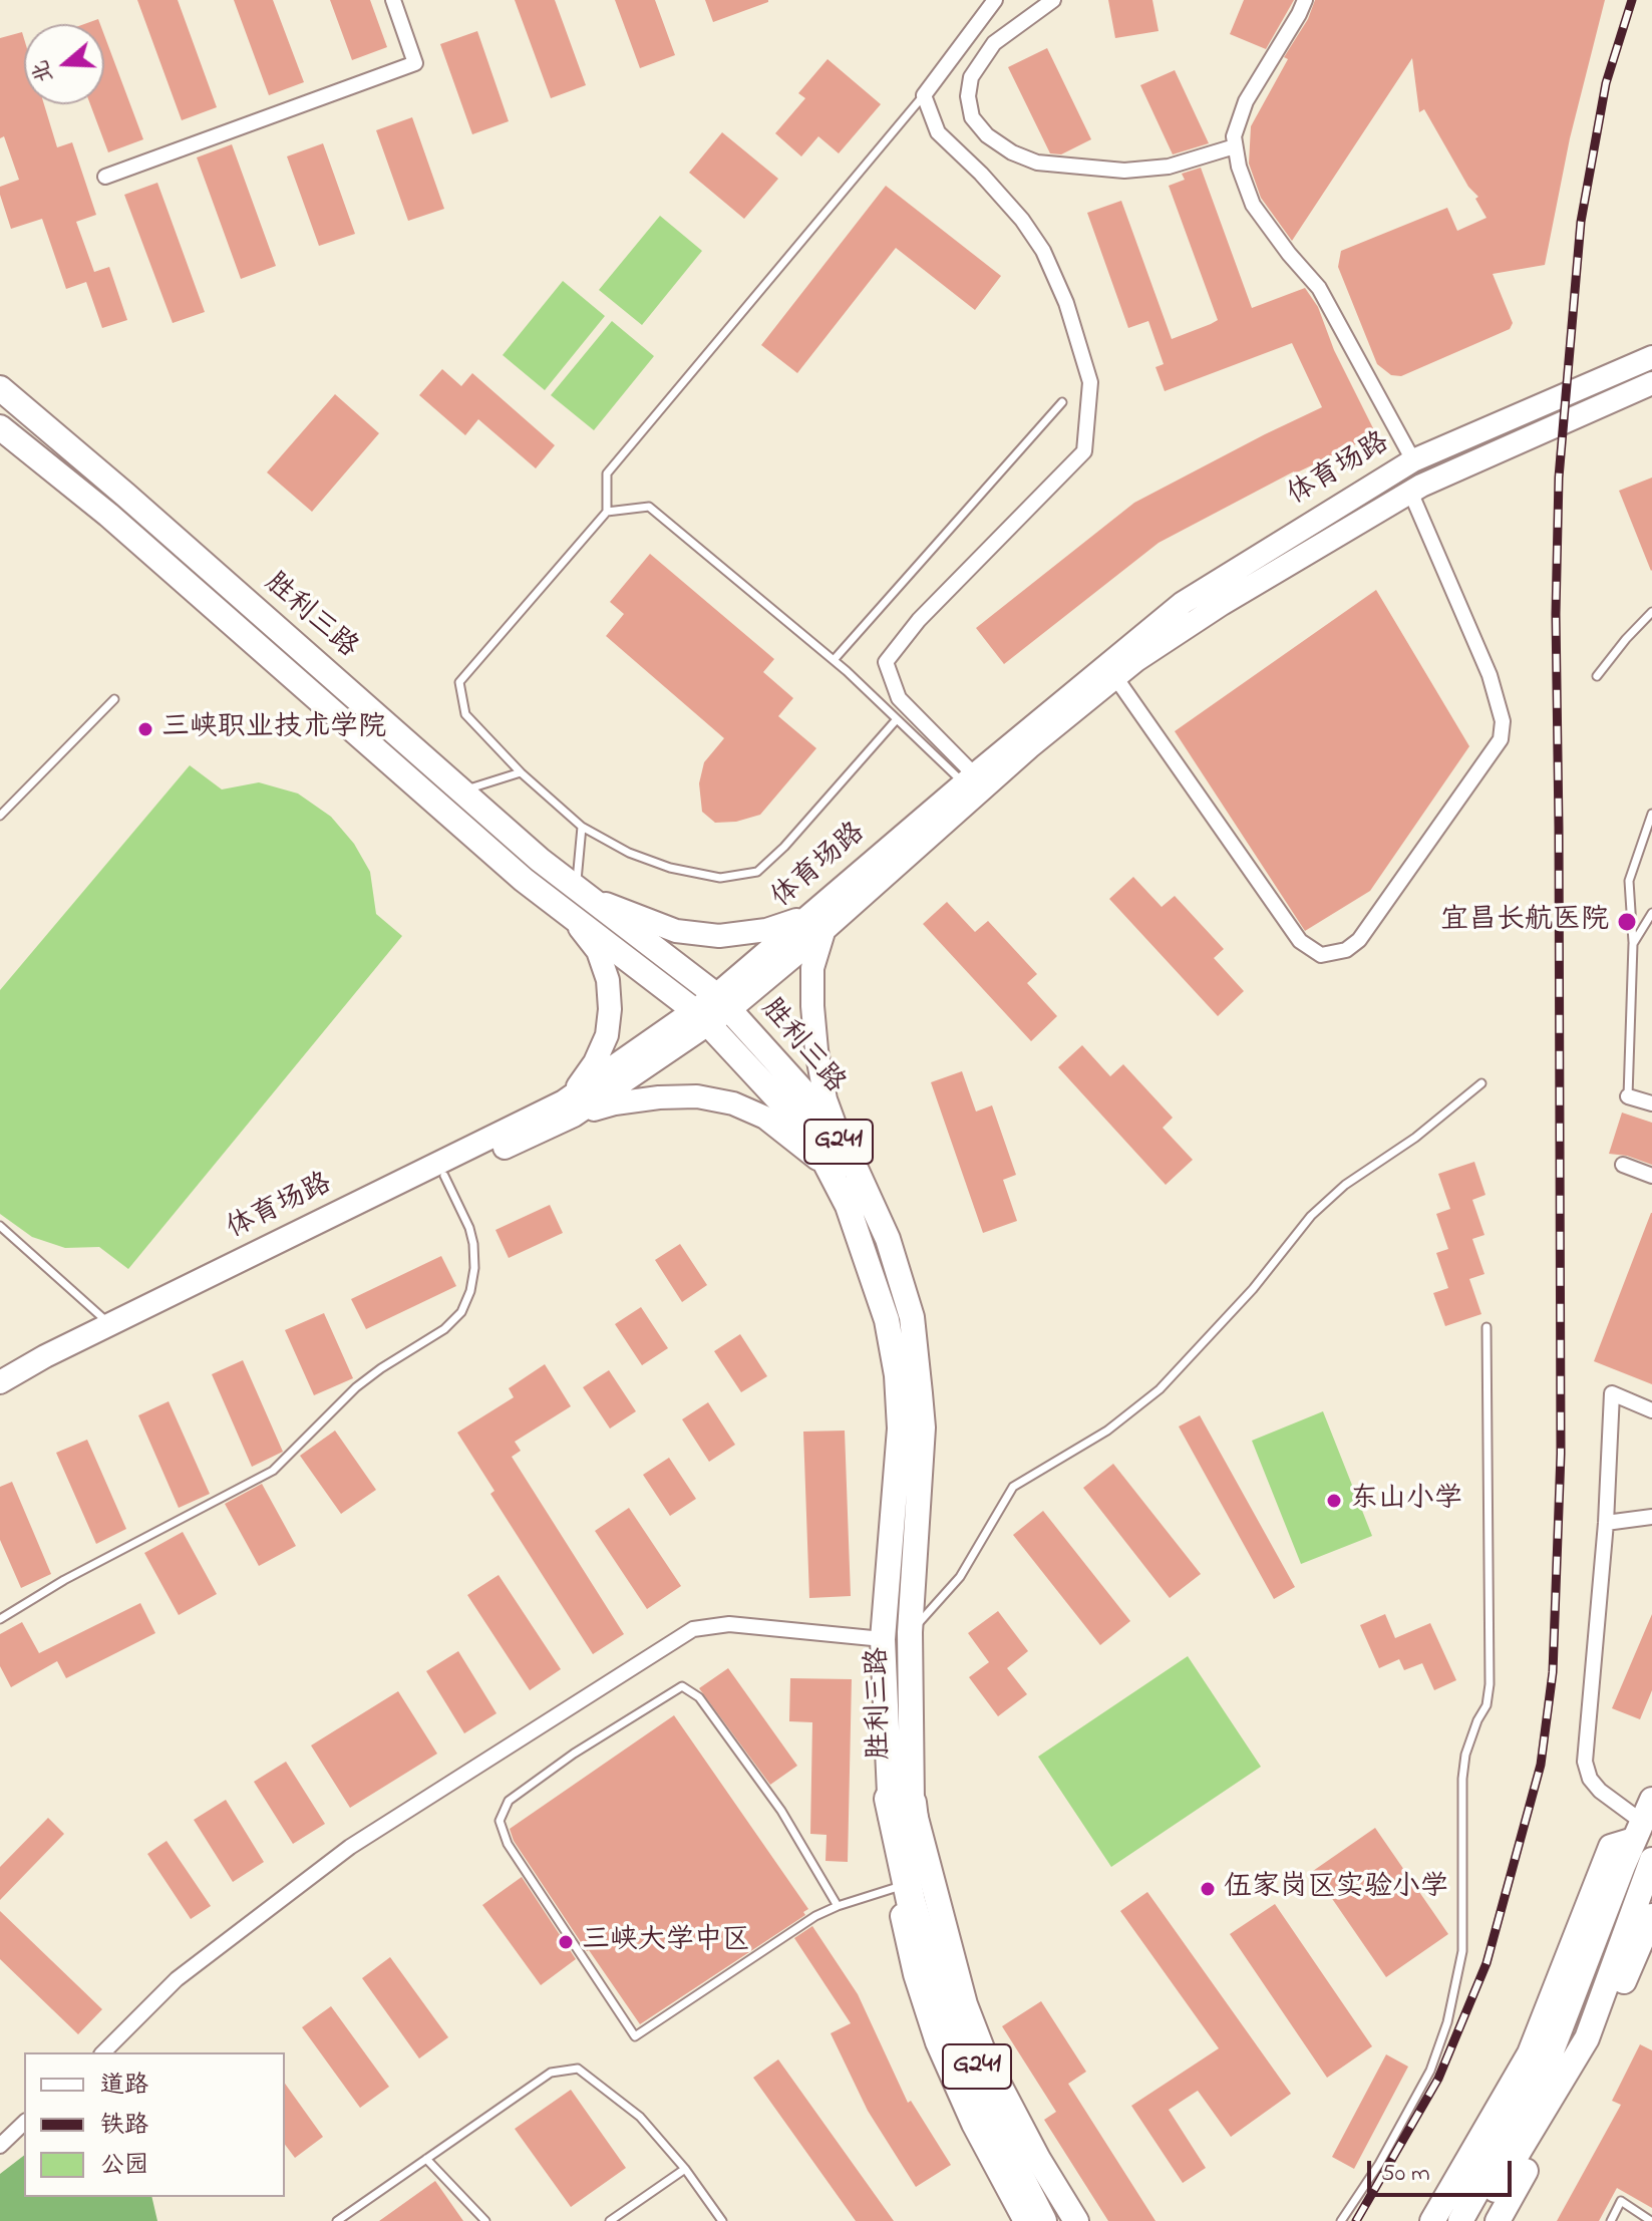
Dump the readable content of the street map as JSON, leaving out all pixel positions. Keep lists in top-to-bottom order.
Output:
{
  "streets": {
    "highway": ["G241"],
    "main road": ["体育场路", "胜利三路"]
  },
  "crossings": [
    ["体育场路", "胜利三路"],
    ["胜利三路", "G241"]
  ],
  "places": [
    "三峡职业技术学院",
    "宜昌长航医院",
    "东山小学",
    "伍家岗区实验小学",
    "三峡大学中区"
  ],
  "legend": ["道路", "铁路", "公园"],
  "scale_bar": "50 m",
  "north": "left"
}
